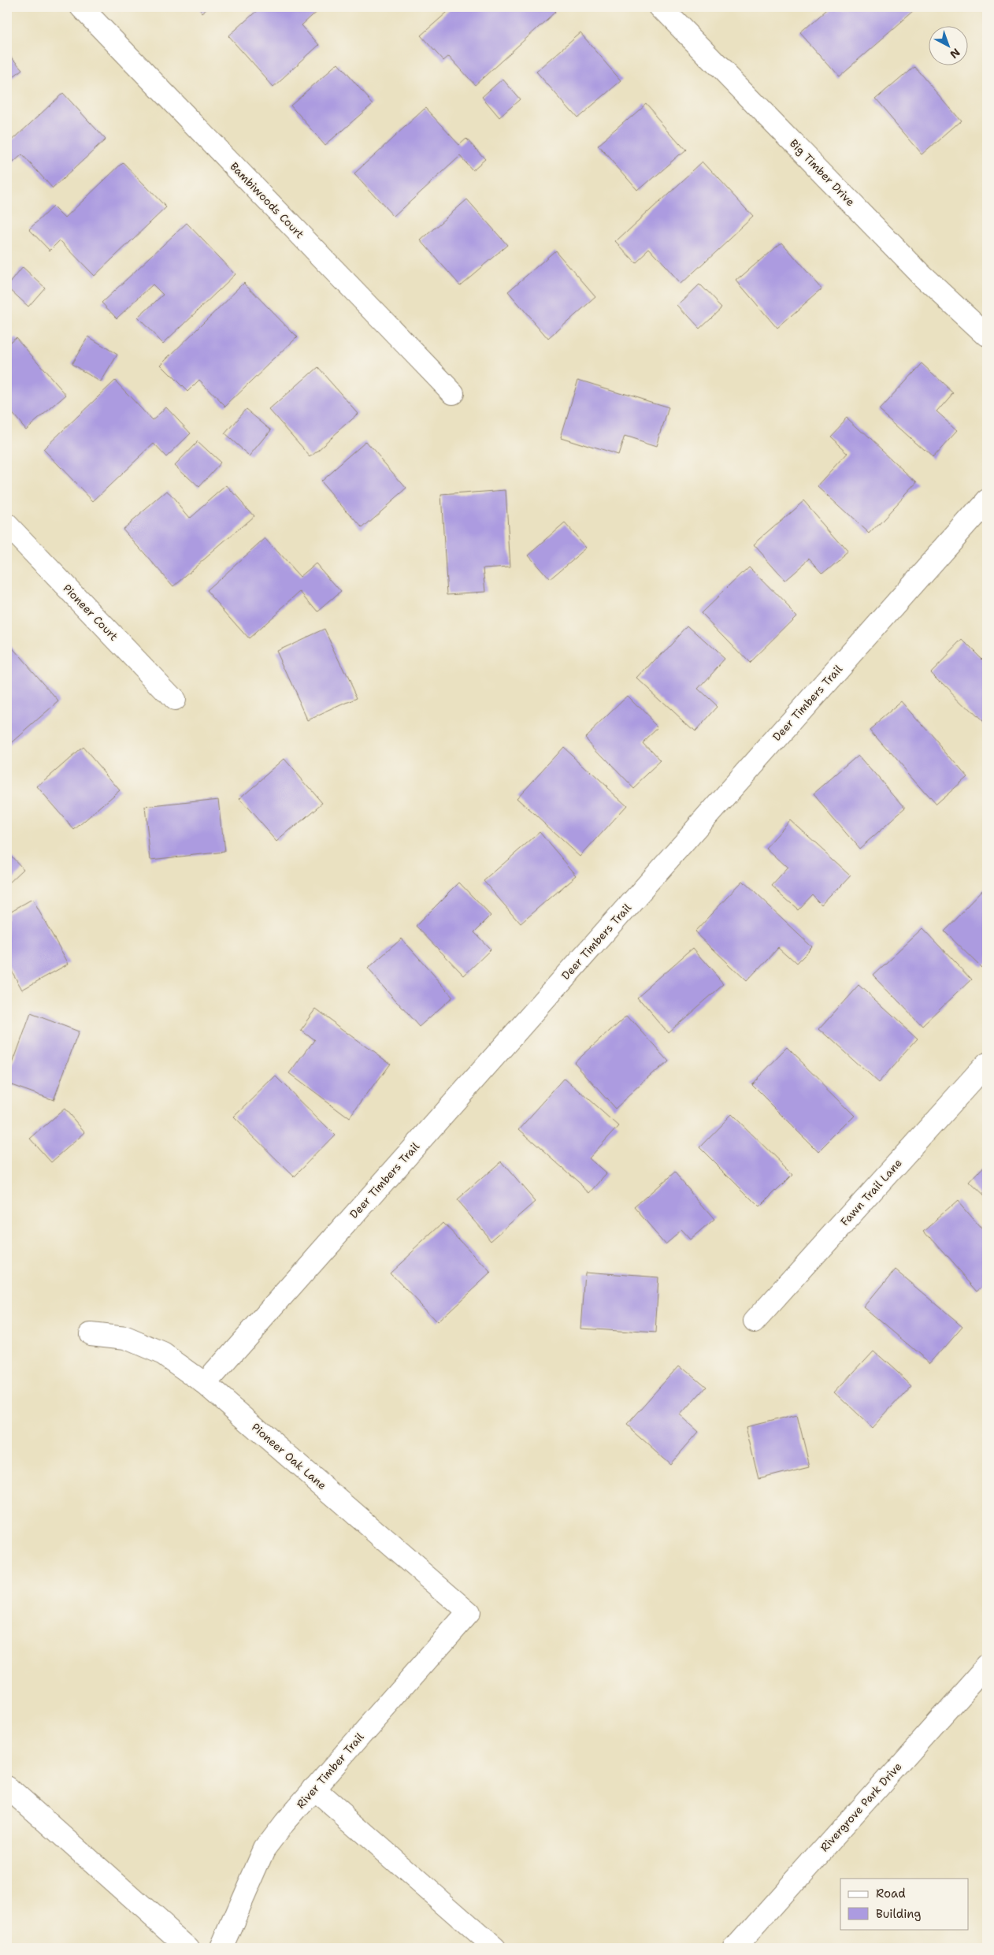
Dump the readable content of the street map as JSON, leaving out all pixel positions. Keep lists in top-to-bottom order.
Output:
{
  "streets": {
    "street": [
      "Big Timber Drive",
      "Bambiwoods Court",
      "Pioneer Court",
      "Deer Timbers Trail",
      "Fawn Trail Lane",
      "Pioneer Oak Lane",
      "River Timber Trail",
      "Rivergrove Park Drive"
    ]
  },
  "crossings": [
    ["Deer Timbers Trail", "Pioneer Oak Lane"],
    ["Pioneer Oak Lane", "River Timber Trail"]
  ],
  "legend": ["Road", "Building"],
  "north": "bottom right"
}
